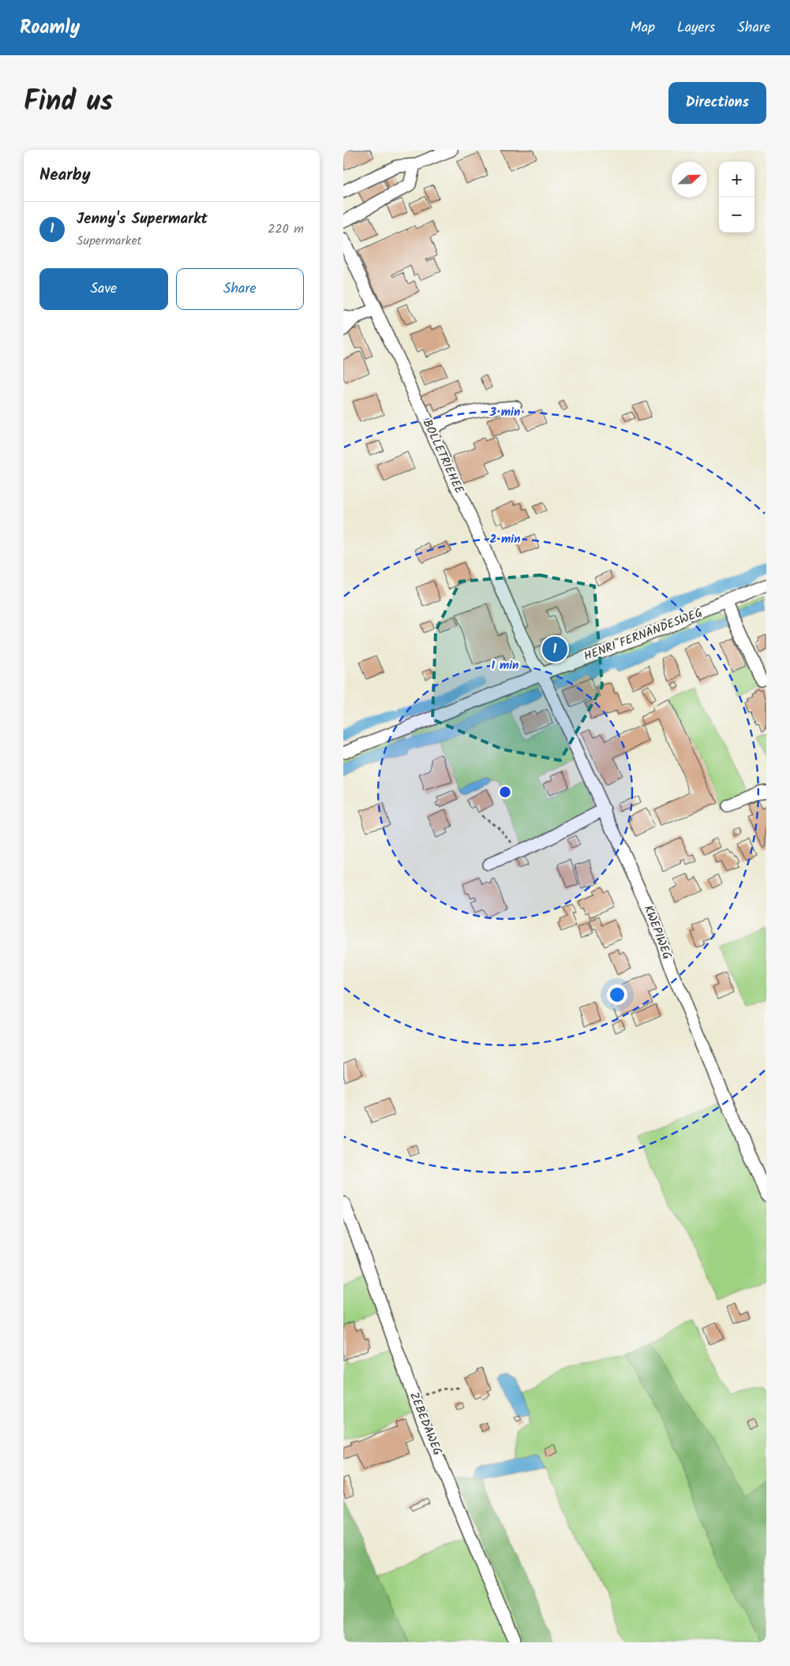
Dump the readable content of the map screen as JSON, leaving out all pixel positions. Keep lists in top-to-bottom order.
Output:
{
  "streets": {
    "street": [
      "BOLLETRIEHEE",
      "HENRI FERNANDESWEG",
      "KWEPIWEG",
      "ZEBEDAWEG"
    ]
  },
  "crossings": [
    ["BOLLETRIEHEE", "HENRI FERNANDESWEG"],
    ["BOLLETRIEHEE", "KWEPIWEG"],
    ["HENRI FERNANDESWEG", "KWEPIWEG"]
  ],
  "north": "right",
  "page": {
    "header": "Roamly",
    "nav": ["Map", "Layers", "Share"],
    "title": "Find us",
    "buttons": [
      "Directions",
      ["Save", "Share"]
    ],
    "heading": "Nearby",
    "map_buttons": ["+", "−"],
    "list": [
      {
        "mark": "1",
        "name": "Jenny's Supermarkt",
        "note": "Supermarket",
        "value": "220 m"
      }
    ],
    "pins": "1"
  },
  "rings": ["3 min", "2 min", "1 min"]
}
